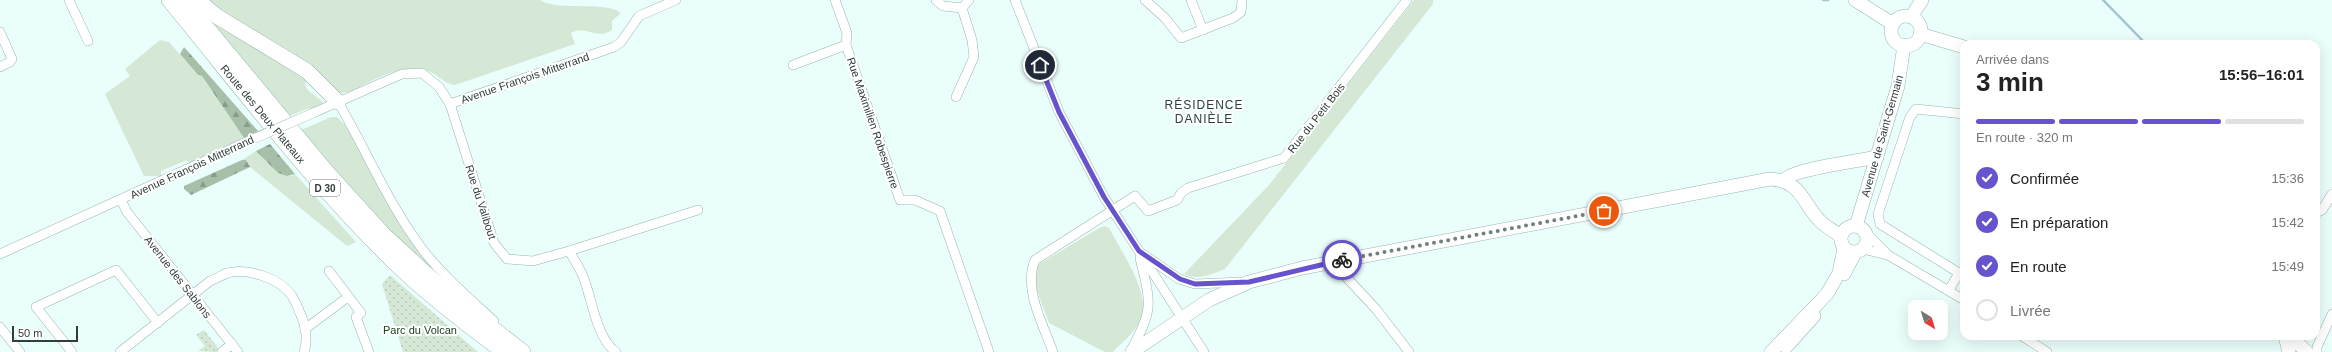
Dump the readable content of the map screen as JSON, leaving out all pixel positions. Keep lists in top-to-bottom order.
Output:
{
  "streets": {
    "main road": ["Route des Deux Plateaux", "D 30"],
    "street": [
      "Avenue François Mitterrand",
      "Rue du Petit Bois",
      "Rue Maximilien Robespierre",
      "Avenue de Saint-Germain",
      "Rue du Valibout",
      "Avenue des Sablons"
    ]
  },
  "crossings": [
    ["Avenue François Mitterrand", "Route des Deux Plateaux"],
    ["Avenue François Mitterrand", "Rue du Valibout"],
    ["Avenue François Mitterrand", "Avenue des Sablons"]
  ],
  "districts": ["RÉSIDENCE DANIÈLE"],
  "parks": ["Parc du Volcan"],
  "scale_bar": "50 m",
  "north": "bottom right",
  "page": {
    "heading": ["3 min", "Arrivée dans", "15:56–16:01"],
    "bar": "En route · 320 m",
    "list": [
      ["Confirmée", "15:36"],
      ["En préparation", "15:42"],
      ["En route", "15:49"],
      "Livrée"
    ],
    "scale": "50 m"
  }
}
